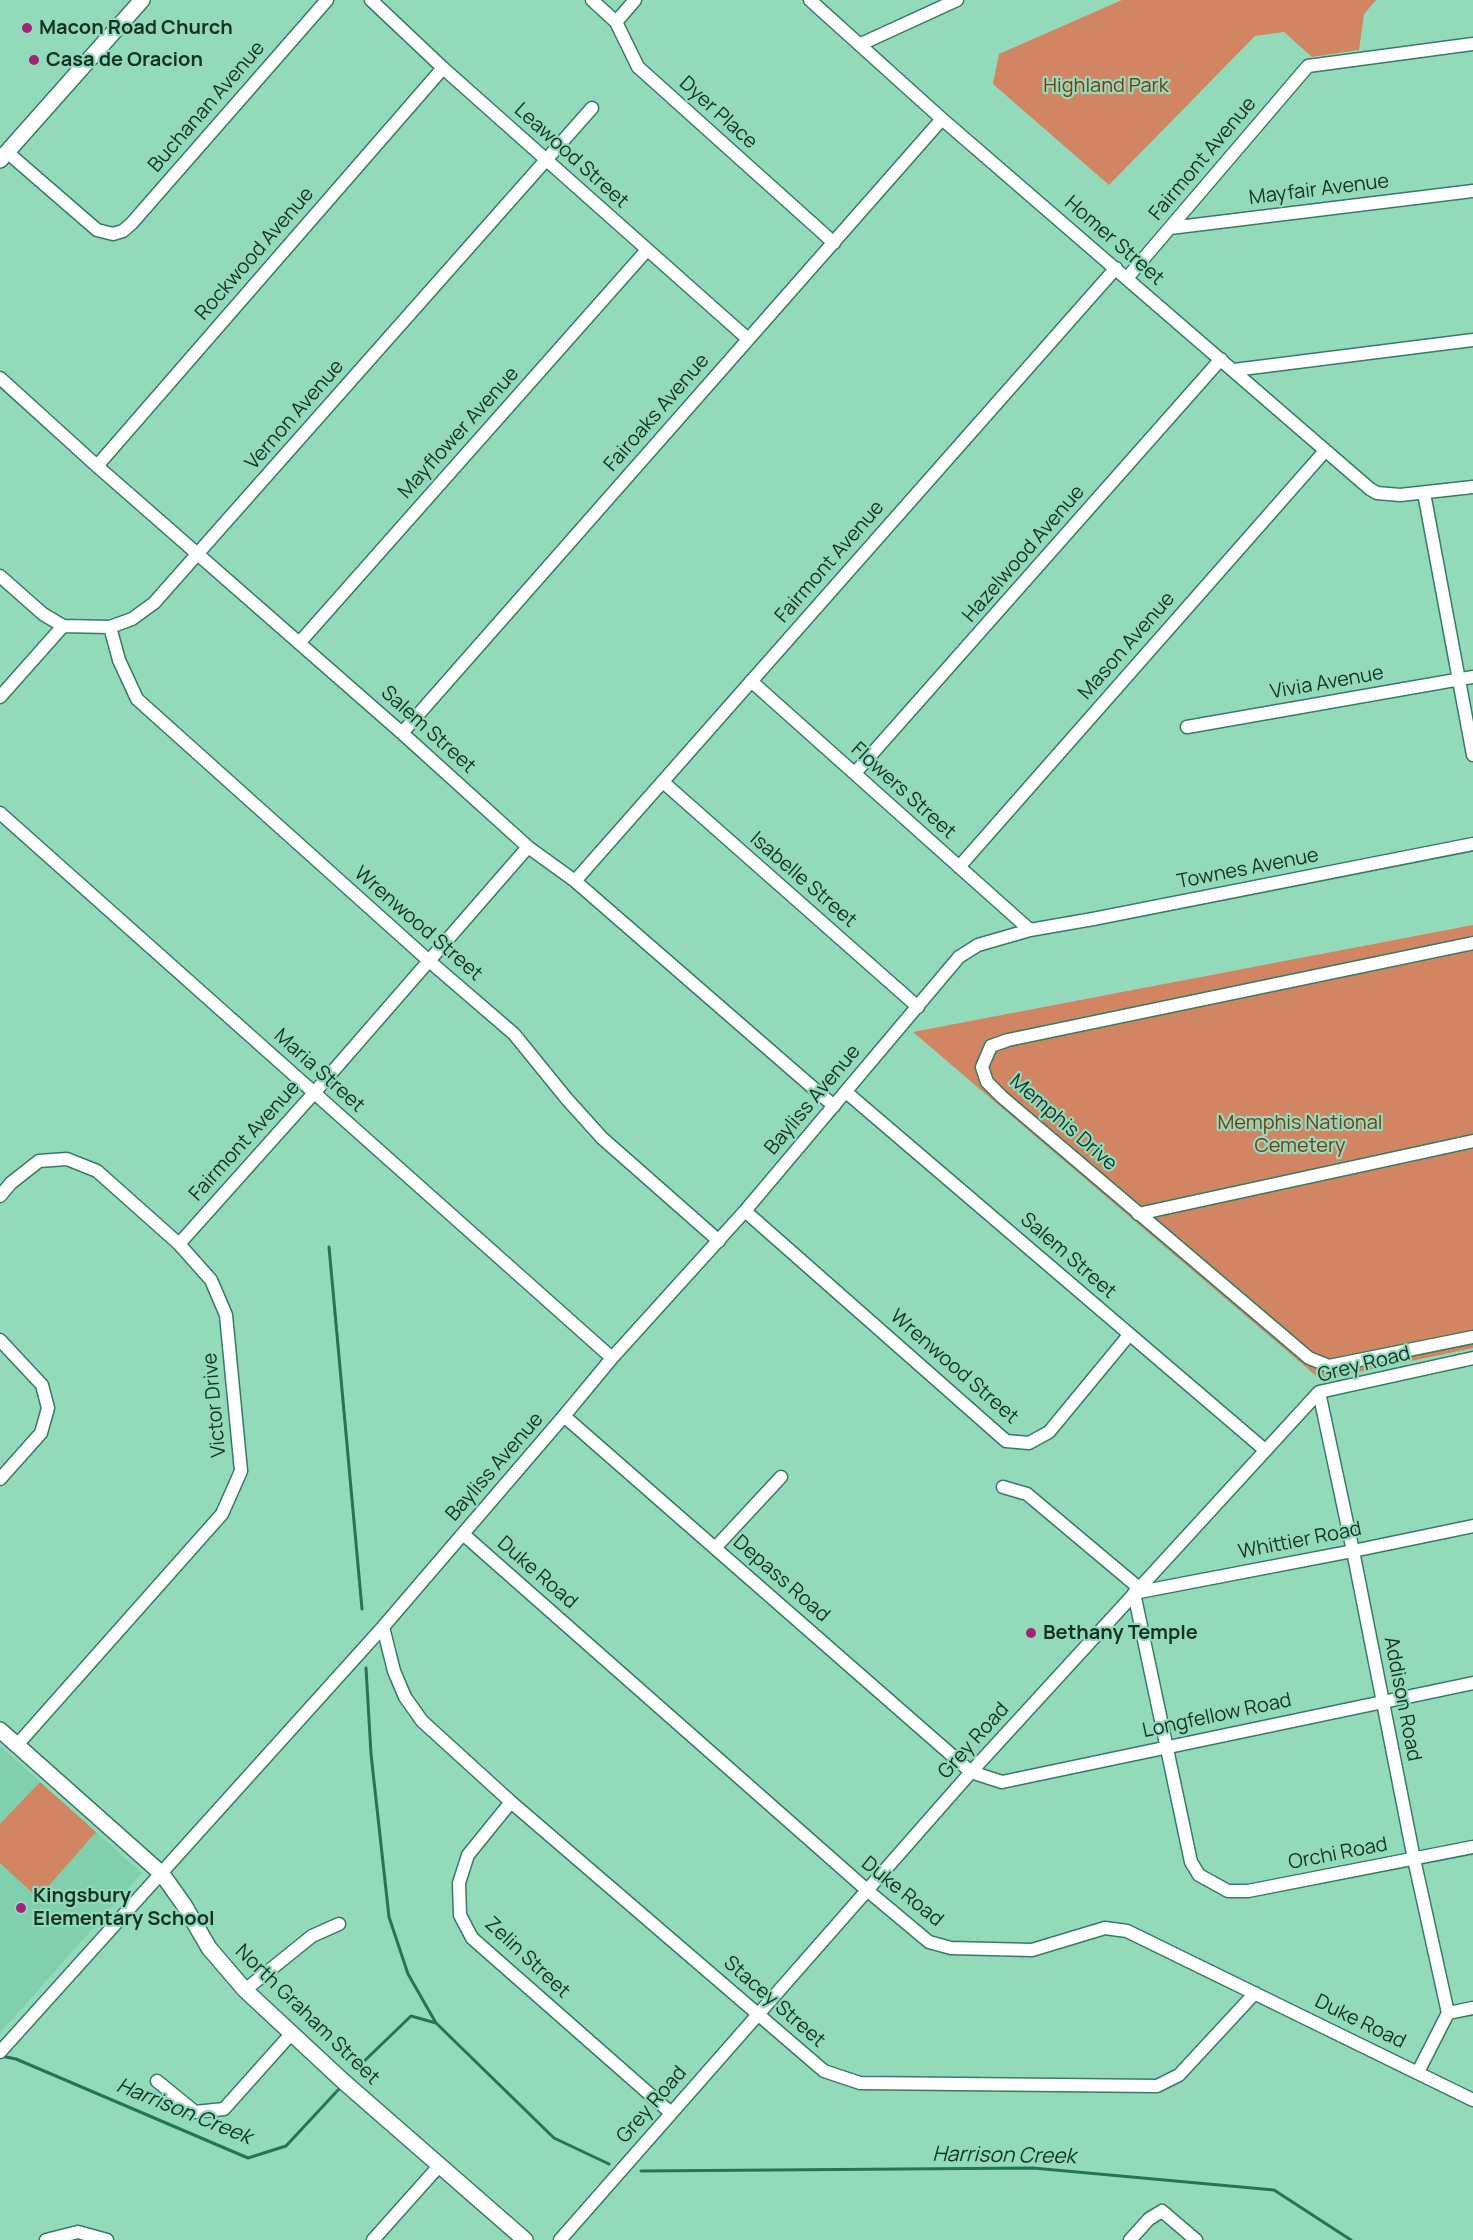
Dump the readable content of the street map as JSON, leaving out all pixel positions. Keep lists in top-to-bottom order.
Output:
{
  "streets": {
    "main road": ["North Graham Street"],
    "street": [
      "Buchanan Avenue",
      "Dyer Place",
      "Leawood Street",
      "Fairmont Avenue",
      "Mayfair Avenue",
      "Homer Street",
      "Rockwood Avenue",
      "Fairoaks Avenue",
      "Vernon Avenue",
      "Mayflower Avenue",
      "Hazelwood Avenue",
      "Mason Avenue",
      "Vivia Avenue",
      "Salem Street",
      "Flowers Street",
      "Townes Avenue",
      "Isabelle Street",
      "Wrenwood Street",
      "Maria Street",
      "Bayliss Avenue",
      "Memphis Drive",
      "Grey Road",
      "Victor Drive",
      "Whittier Road",
      "Duke Road",
      "Depass Road",
      "Addison Road",
      "Longfellow Road",
      "Orchi Road",
      "Zelin Street",
      "Stacey Street"
    ]
  },
  "crossings": [
    ["Dyer Place", "Fairoaks Avenue"],
    ["Leawood Street", "Rockwood Avenue"],
    ["Leawood Street", "Fairoaks Avenue"],
    ["Leawood Street", "Vernon Avenue"],
    ["Leawood Street", "Mayflower Avenue"],
    ["Fairmont Avenue", "Mayfair Avenue"],
    ["Fairmont Avenue", "Homer Street"],
    ["Fairmont Avenue", "Salem Street"],
    ["Fairmont Avenue", "Flowers Street"],
    ["Fairmont Avenue", "Isabelle Street"],
    ["Fairmont Avenue", "Wrenwood Street"],
    ["Fairmont Avenue", "Maria Street"],
    ["Fairmont Avenue", "Victor Drive"],
    ["Homer Street", "Fairoaks Avenue"],
    ["Homer Street", "Hazelwood Avenue"],
    ["Homer Street", "Mason Avenue"],
    ["Rockwood Avenue", "Salem Street"],
    ["Fairoaks Avenue", "Salem Street"],
    ["Vernon Avenue", "Salem Street"],
    ["Vernon Avenue", "Wrenwood Street"],
    ["Mayflower Avenue", "Salem Street"],
    ["Hazelwood Avenue", "Flowers Street"],
    ["Mason Avenue", "Flowers Street"],
    ["Salem Street", "Wrenwood Street"],
    ["Salem Street", "Bayliss Avenue"],
    ["Salem Street", "Grey Road"],
    ["Flowers Street", "Townes Avenue"],
    ["Flowers Street", "Bayliss Avenue"],
    ["Townes Avenue", "Bayliss Avenue"],
    ["Isabelle Street", "Bayliss Avenue"],
    ["Wrenwood Street", "Bayliss Avenue"],
    ["Maria Street", "Bayliss Avenue"],
    ["Bayliss Avenue", "Duke Road"],
    ["Bayliss Avenue", "Depass Road"],
    ["Bayliss Avenue", "Stacey Street"],
    ["Bayliss Avenue", "North Graham Street"],
    ["Grey Road", "Whittier Road"],
    ["Grey Road", "Duke Road"],
    ["Grey Road", "Depass Road"],
    ["Grey Road", "Addison Road"],
    ["Grey Road", "Longfellow Road"],
    ["Grey Road", "Zelin Street"],
    ["Grey Road", "Stacey Street"],
    ["Victor Drive", "North Graham Street"],
    ["Whittier Road", "Addison Road"],
    ["Duke Road", "Stacey Street"],
    ["Depass Road", "Longfellow Road"],
    ["Addison Road", "Longfellow Road"],
    ["Addison Road", "Orchi Road"],
    ["Longfellow Road", "Orchi Road"],
    ["Zelin Street", "Stacey Street"]
  ],
  "water": ["Harrison Creek"],
  "parks": ["Highland Park", "Memphis National Cemetery"],
  "places": [
    "Macon Road Church",
    "Casa de Oracion",
    "Bethany Temple",
    "Kingsbury Elementary School"
  ]
}
